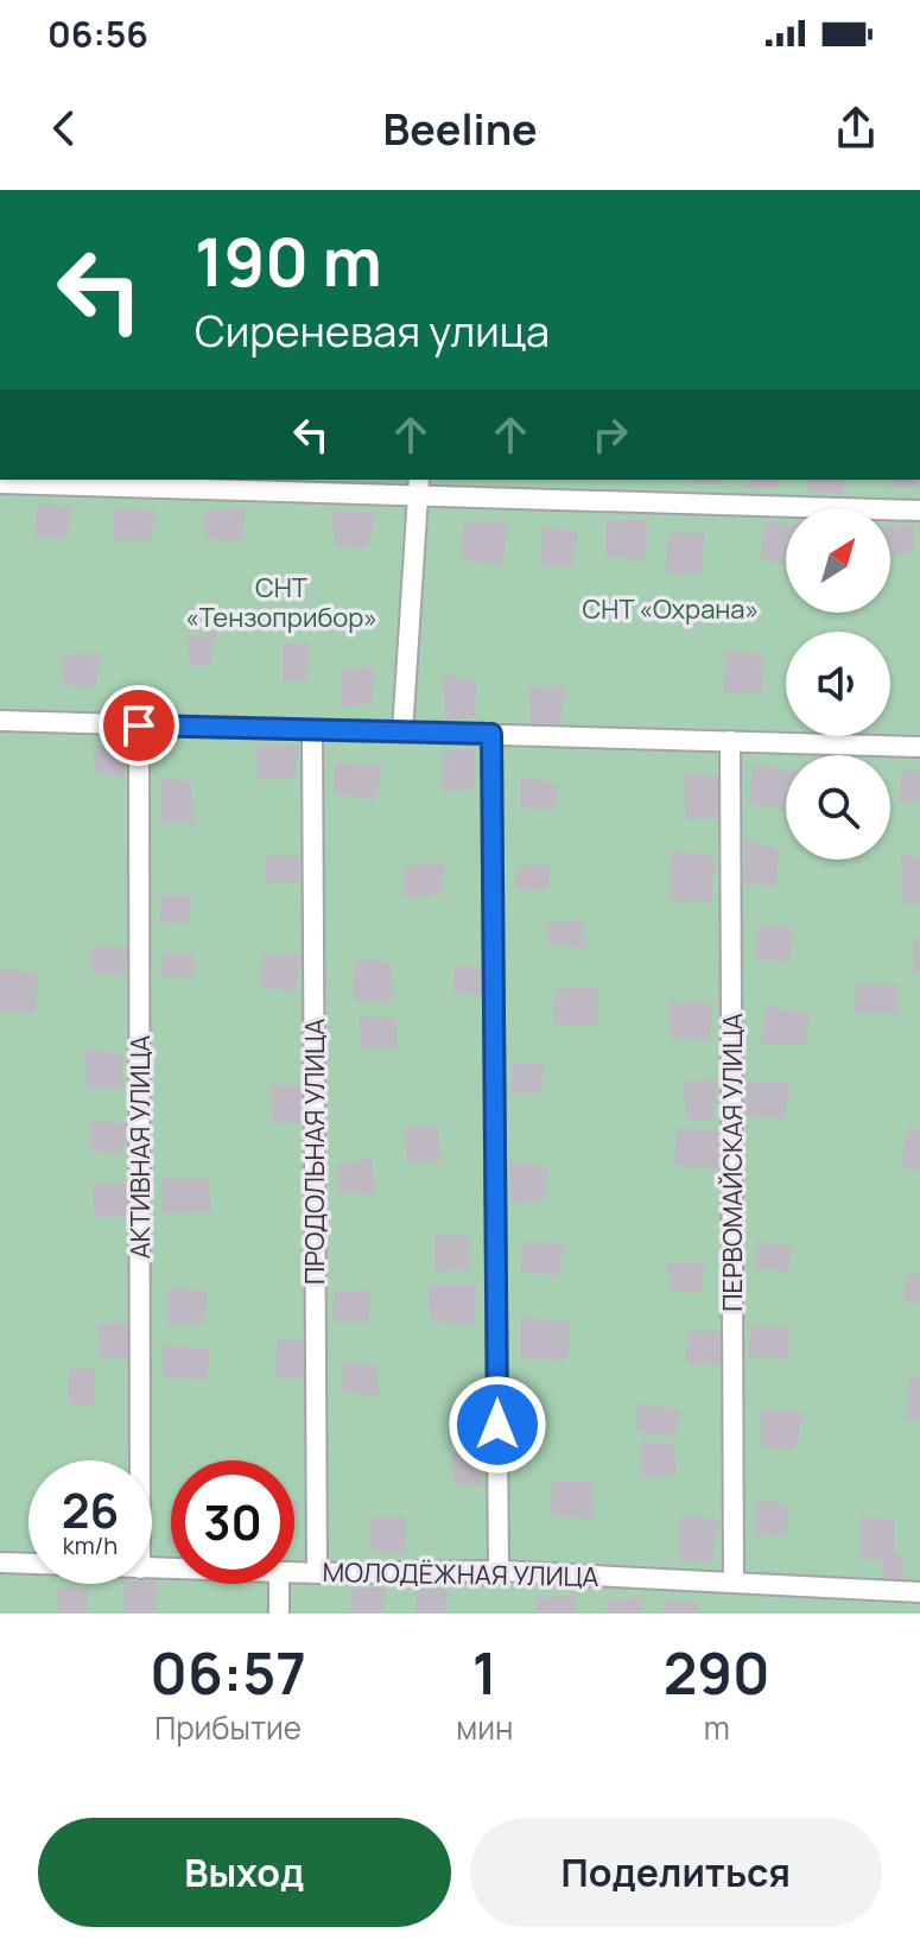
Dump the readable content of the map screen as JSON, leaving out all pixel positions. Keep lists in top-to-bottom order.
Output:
{
  "streets": {
    "street": [
      "АКТИВНАЯ УЛИЦА",
      "ПРОДОЛЬНАЯ УЛИЦА",
      "ПЕРВОМАЙСКАЯ УЛИЦА",
      "МОЛОДЁЖНАЯ УЛИЦА"
    ]
  },
  "crossings": [
    ["ПРОДОЛЬНАЯ УЛИЦА", "МОЛОДЁЖНАЯ УЛИЦА"],
    ["ПЕРВОМАЙСКАЯ УЛИЦА", "МОЛОДЁЖНАЯ УЛИЦА"]
  ],
  "parks": ["СНТ «Тензоприбор»", "СНТ «Охрана»"],
  "north": "top right",
  "page": {
    "status": "06:56",
    "header": "Beeline",
    "turn": ["190 m", "Сиреневая улица"],
    "speed": "26 km/h",
    "limit": "30",
    "eta": [
      "06:57",
      "Прибытие",
      "1",
      "мин",
      "290",
      "m"
    ],
    "buttons": ["Выход", "Поделиться"]
  }
}
